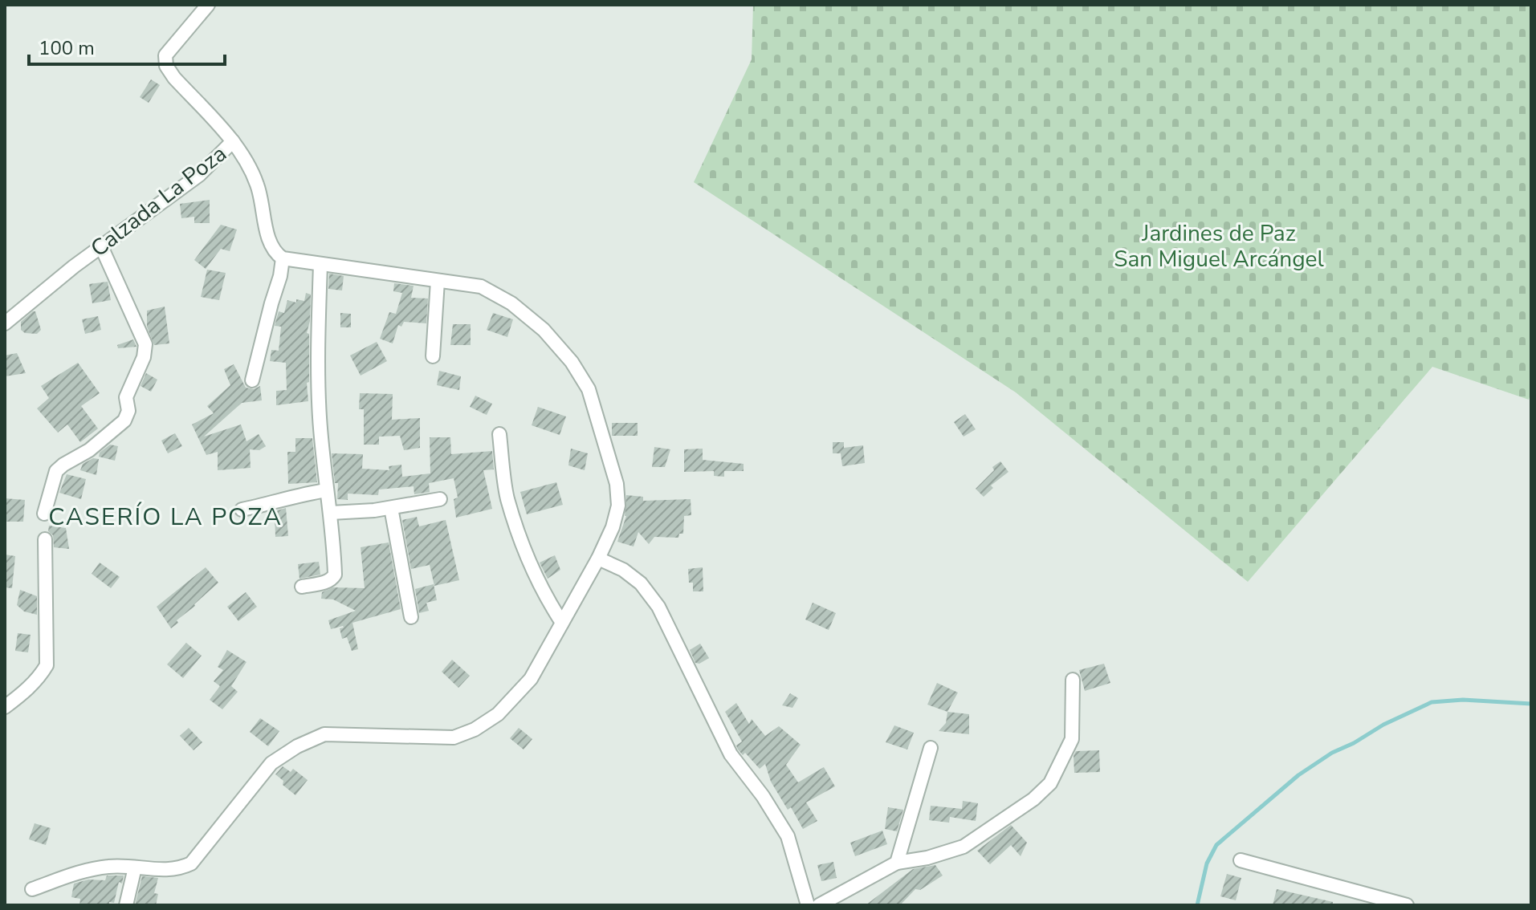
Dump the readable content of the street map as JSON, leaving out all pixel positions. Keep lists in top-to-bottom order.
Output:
{
  "streets": {
    "street": ["Calzada La Poza"]
  },
  "districts": ["CASERÍO LA POZA"],
  "parks": ["Jardines de Paz San Miguel Arcángel"],
  "scale_bar": "100 m"
}
